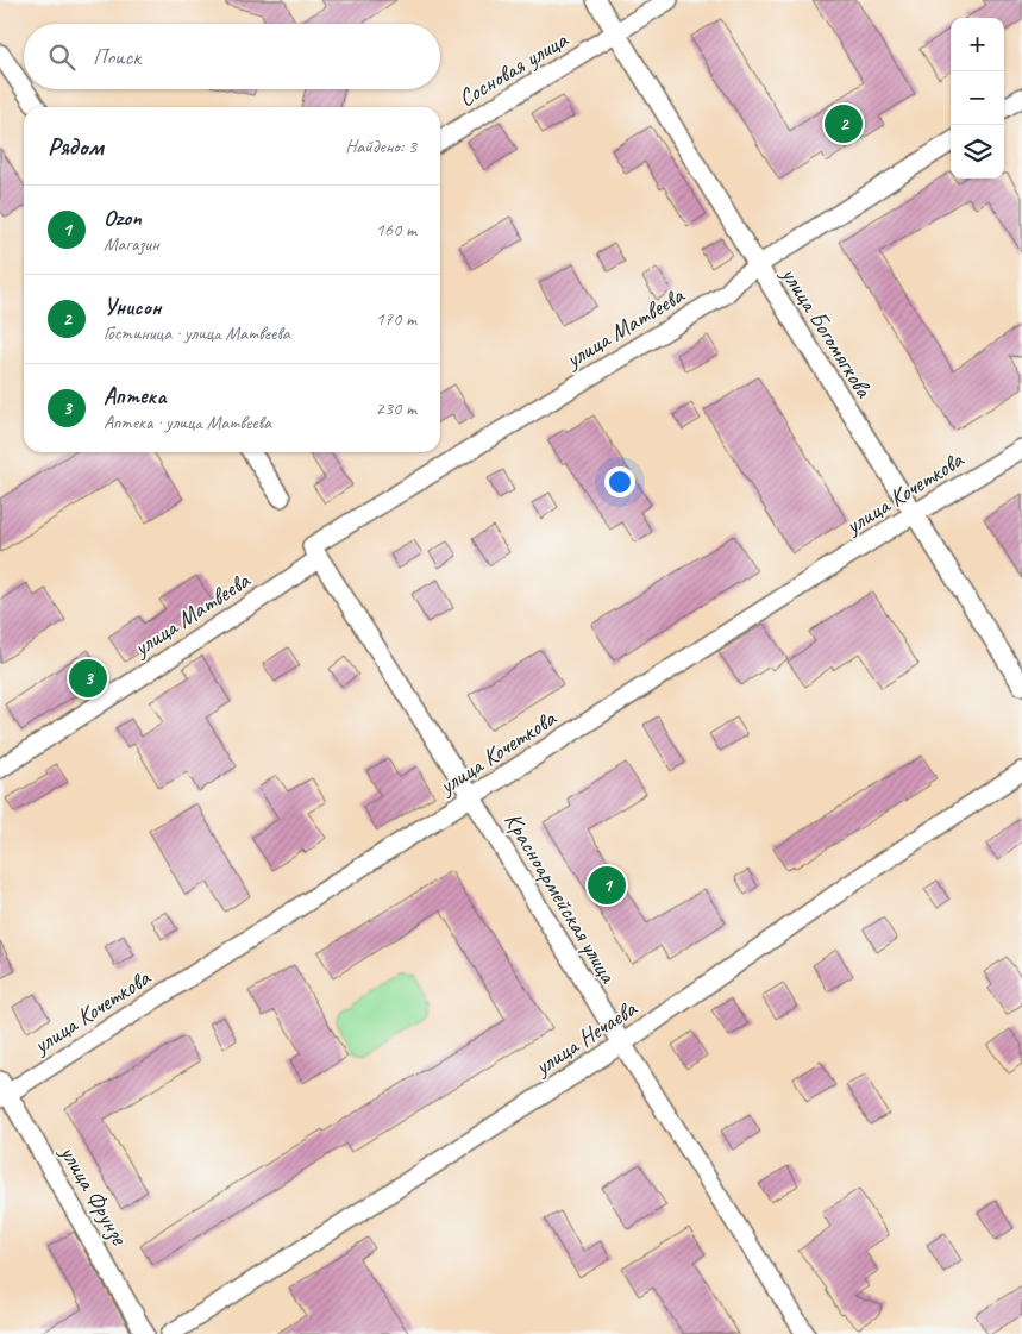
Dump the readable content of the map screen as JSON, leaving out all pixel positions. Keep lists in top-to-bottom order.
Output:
{
  "streets": {
    "street": [
      "Сосновая улица",
      "улица Матвеева",
      "улица Богомягкова",
      "улица Кочеткова",
      "Красноармейская улица",
      "улица Нечаева",
      "улица Фрунзе"
    ]
  },
  "crossings": [
    ["Сосновая улица", "улица Богомягкова"],
    ["улица Матвеева", "улица Богомягкова"],
    ["улица Матвеева", "Красноармейская улица"],
    ["улица Богомягкова", "улица Кочеткова"],
    ["улица Кочеткова", "Красноармейская улица"],
    ["улица Кочеткова", "улица Фрунзе"],
    ["Красноармейская улица", "улица Нечаева"]
  ],
  "page": {
    "map_buttons": ["+", "−"],
    "search": "Поиск",
    "pins": ["2", "3", "1"],
    "heading": ["Рядом", "Найдено: 3"],
    "list": [
      {
        "mark": "1",
        "name": "Ozon",
        "note": "Магазин",
        "value": "160 m"
      },
      {
        "mark": "2",
        "name": "Унисон",
        "note": "Гостиница · улица Матвеева",
        "value": "170 m"
      },
      {
        "mark": "3",
        "name": "Аптека",
        "note": "Аптека · улица Матвеева",
        "value": "230 m"
      }
    ]
  }
}
